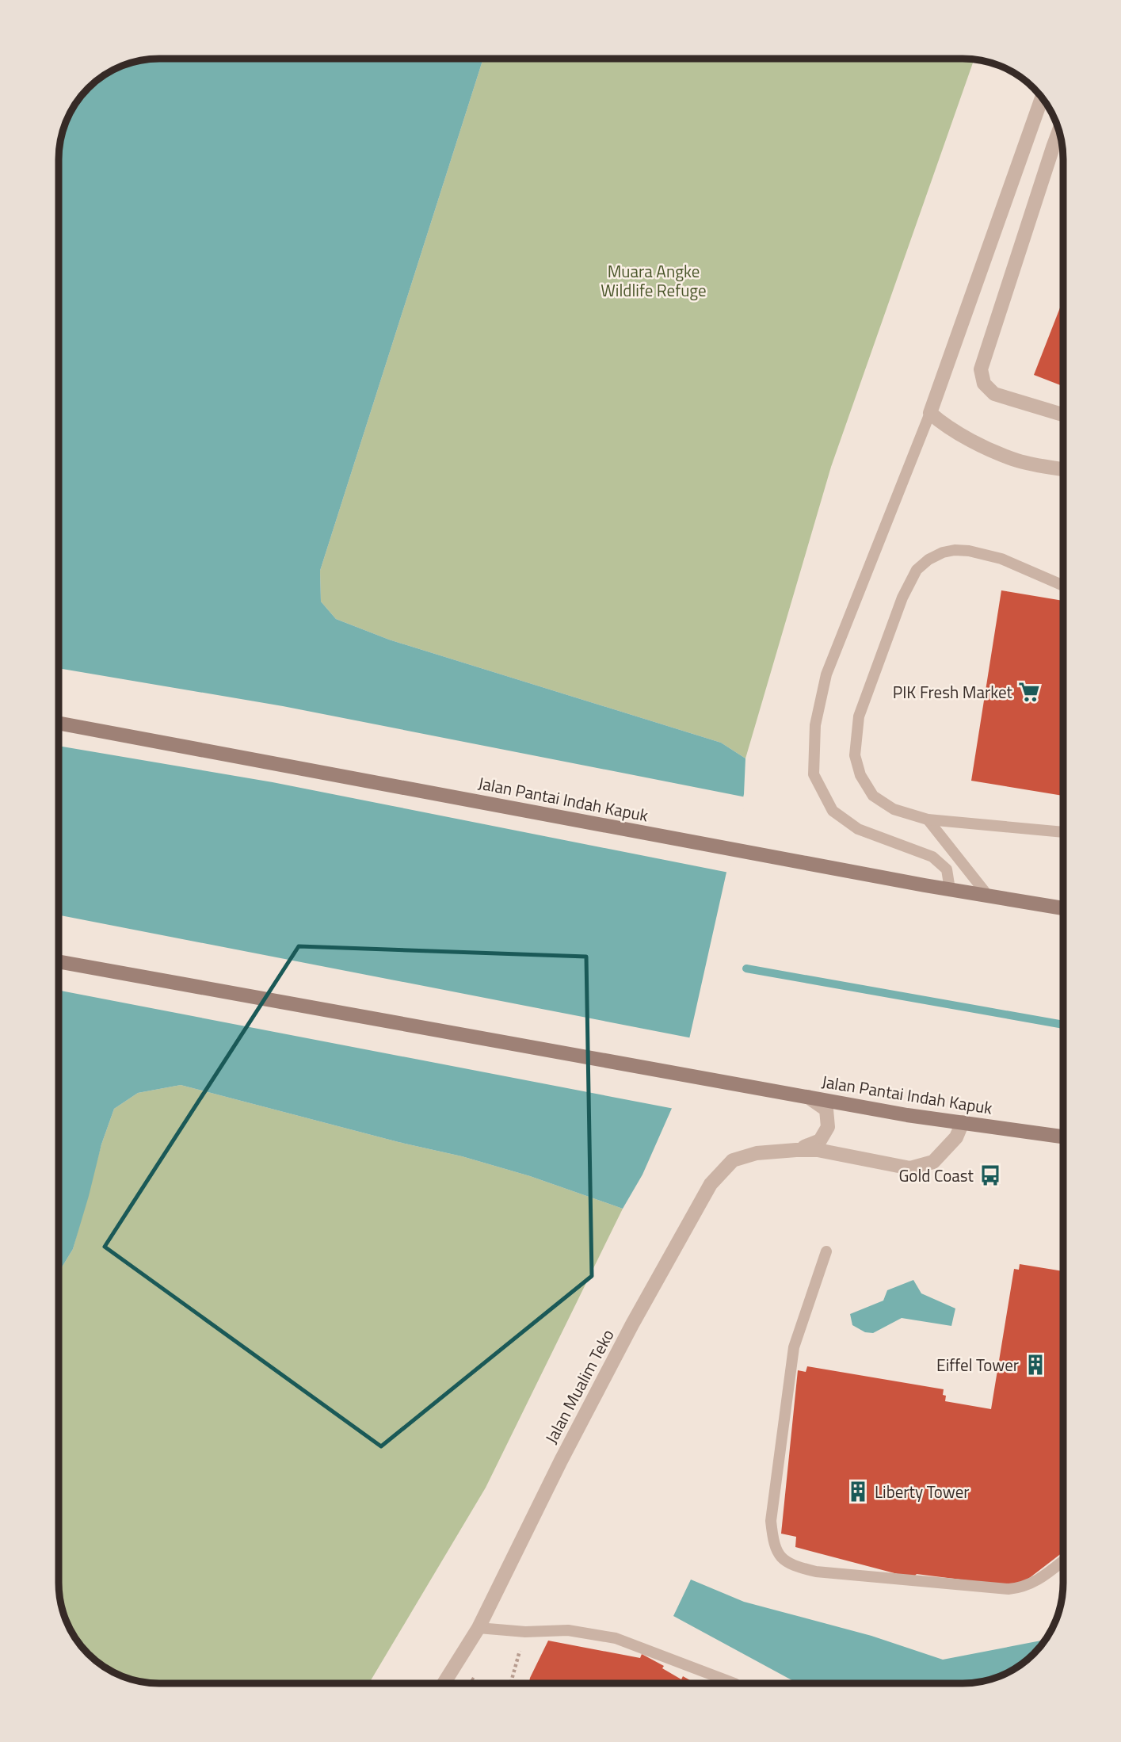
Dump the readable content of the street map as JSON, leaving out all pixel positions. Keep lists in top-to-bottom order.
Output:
{
  "streets": {
    "main road": ["Jalan Pantai Indah Kapuk"],
    "street": ["Jalan Mualim Teko"]
  },
  "crossings": [
    ["Jalan Pantai Indah Kapuk", "Jalan Mualim Teko"]
  ],
  "parks": ["Muara Angke Wildlife Refuge"],
  "places": {
    "supermarket": ["PIK Fresh Market"],
    "bus stop": ["Gold Coast"],
    "building": ["Eiffel Tower", "Liberty Tower"]
  }
}
